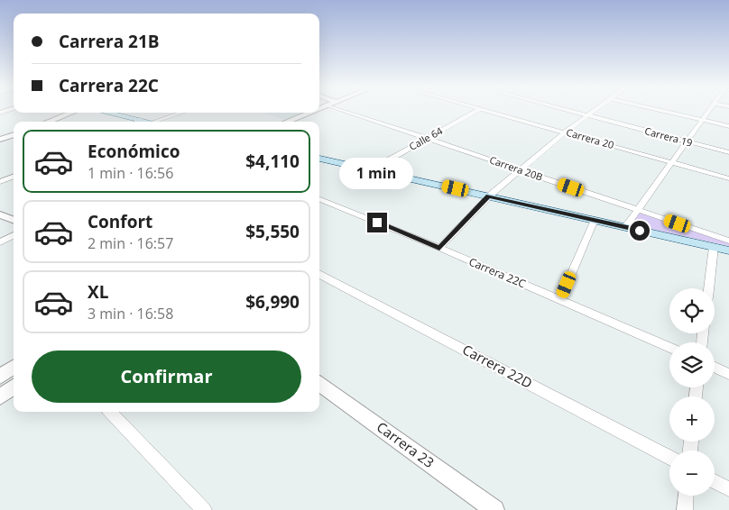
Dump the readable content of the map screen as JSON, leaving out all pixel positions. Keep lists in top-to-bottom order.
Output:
{
  "streets": {
    "street": [
      "Carrera 19",
      "Calle 64",
      "Carrera 20",
      "Carrera 20B",
      "Carrera 22C",
      "Carrera 22D",
      "Carrera 23"
    ]
  },
  "crossings": [
    ["Calle 64", "Carrera 20B"]
  ],
  "page": {
    "banner": ["Carrera 21B", "Carrera 22C"],
    "list": [
      {
        "name": "Económico",
        "note": "1 min · 16:56",
        "value": "$4,110"
      },
      {
        "name": "Confort",
        "note": "2 min · 16:57",
        "value": "$5,550"
      },
      {
        "name": "XL",
        "note": "3 min · 16:58",
        "value": "$6,990"
      }
    ],
    "bubble": "1 min",
    "map_buttons": ["+", "−"],
    "buttons": "Confirmar"
  }
}
